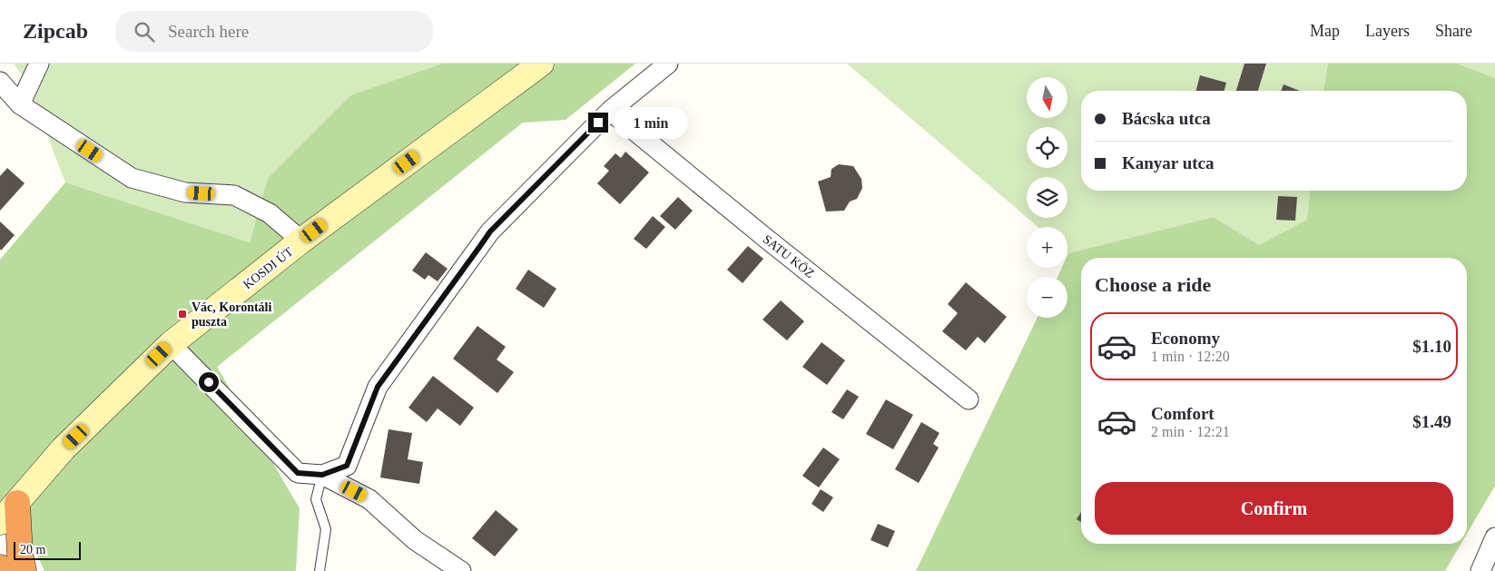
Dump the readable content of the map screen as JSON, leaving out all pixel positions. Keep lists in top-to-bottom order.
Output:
{
  "streets": {
    "street": ["SATU KÖZ", "KOSDI ÚT"]
  },
  "places": {
    "transit": ["Vác, Korontáli puszta"]
  },
  "scale_bar": "20 m",
  "north": "bottom",
  "page": {
    "header": "Zipcab",
    "search": "Search here",
    "nav": ["Map", "Layers", "Share"],
    "map_buttons": ["+", "−"],
    "banner": ["Bácska utca", "Kanyar utca"],
    "bubble": "1 min",
    "heading": "Choose a ride",
    "list": [
      {
        "name": "Economy",
        "note": "1 min · 12:20",
        "value": "$1.10"
      },
      {
        "name": "Comfort",
        "note": "2 min · 12:21",
        "value": "$1.49"
      }
    ],
    "buttons": "Confirm",
    "scale": "20 m"
  }
}
